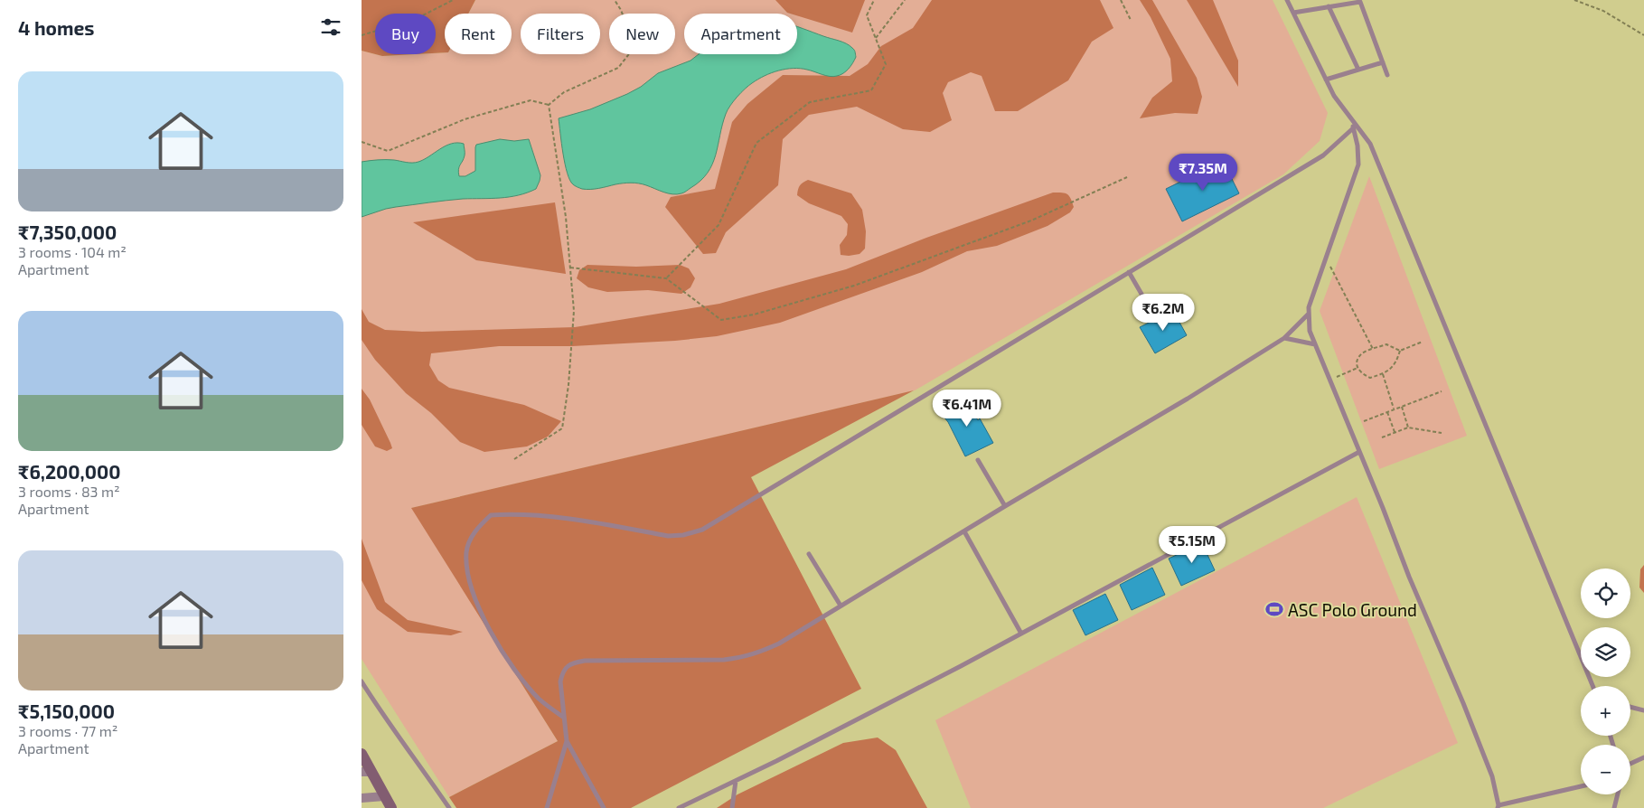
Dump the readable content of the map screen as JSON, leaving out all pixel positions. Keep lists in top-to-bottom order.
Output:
{
  "places": {
    "sports": ["ASC Polo Ground"]
  },
  "page": {
    "heading": "4 homes",
    "chip": [
      "Buy",
      "Rent",
      "Filters",
      "New",
      "Apartment"
    ],
    "list": [
      {
        "name": "₹7,350,000",
        "note": "3 rooms · 104 m² · Apartment"
      },
      {
        "name": "₹6,200,000",
        "note": "3 rooms · 83 m² · Apartment"
      },
      {
        "name": "₹5,150,000",
        "note": "3 rooms · 77 m² · Apartment"
      }
    ],
    "price": [
      "₹7.35M",
      "₹6.2M",
      "₹6.41M",
      "₹5.15M"
    ],
    "map_buttons": ["+", "−"]
  }
}
